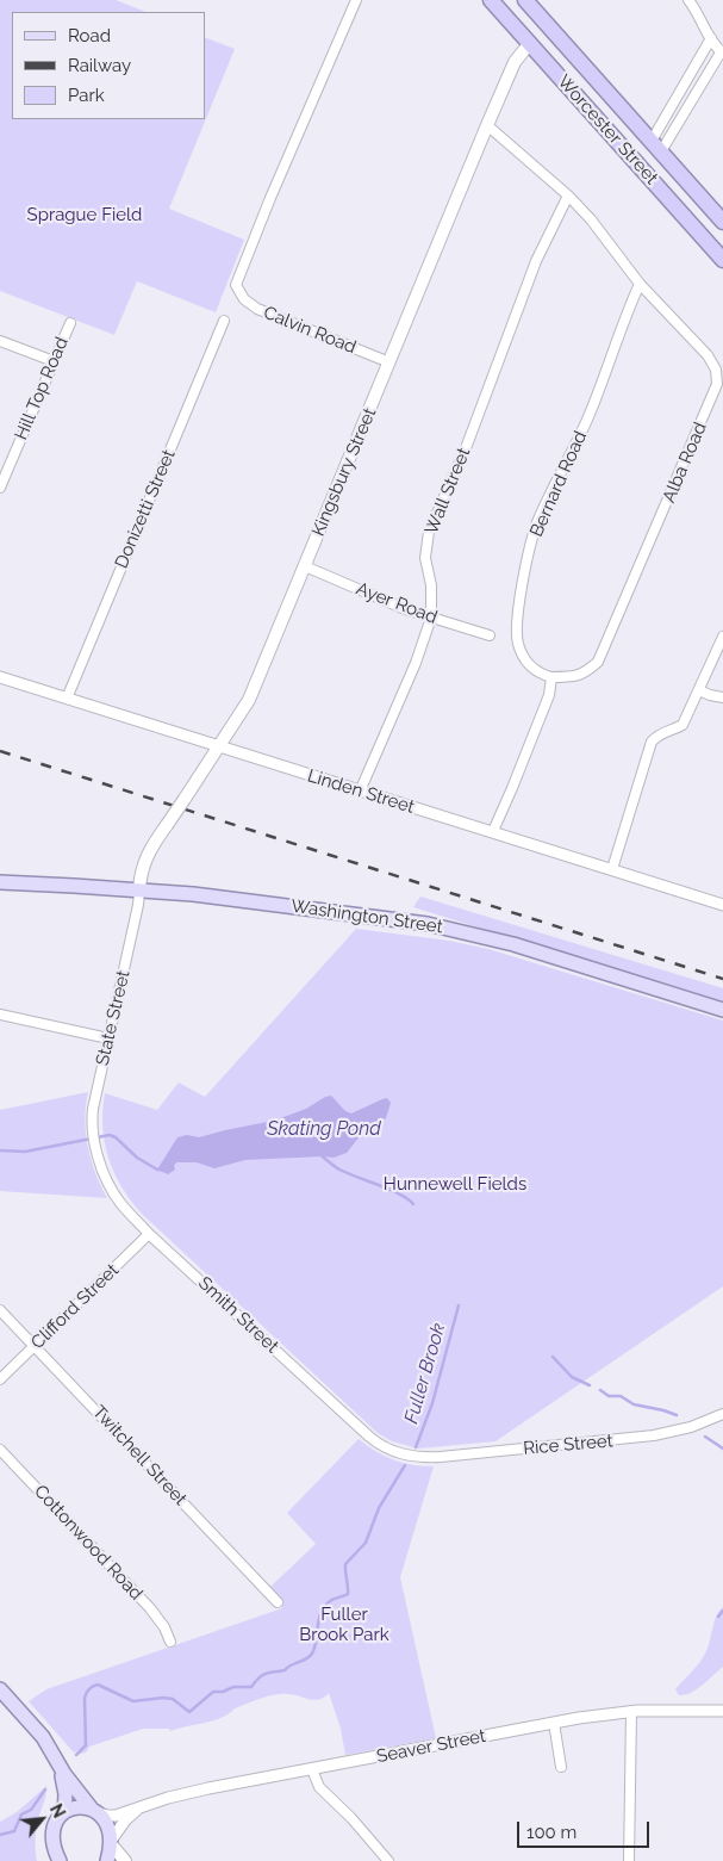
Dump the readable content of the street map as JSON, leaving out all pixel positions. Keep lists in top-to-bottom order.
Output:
{
  "streets": {
    "highway": ["Worcester Street"],
    "main road": ["Kingsbury Street", "Washington Street"],
    "street": [
      "Calvin Road",
      "Hill Top Road",
      "Alba Road",
      "Bernard Road",
      "Wall Street",
      "Donizetti Street",
      "Ayer Road",
      "Linden Street",
      "State Street",
      "Clifford Street",
      "Smith Street",
      "Rice Street",
      "Twitchell Street",
      "Cottonwood Road",
      "Seaver Street"
    ]
  },
  "crossings": [
    ["Worcester Street", "Kingsbury Street"],
    ["Calvin Road", "Kingsbury Street"],
    ["Alba Road", "Kingsbury Street"],
    ["Alba Road", "Bernard Road"],
    ["Alba Road", "Wall Street"],
    ["Kingsbury Street", "Ayer Road"],
    ["Kingsbury Street", "Linden Street"],
    ["Kingsbury Street", "Washington Street"],
    ["Kingsbury Street", "State Street"],
    ["Wall Street", "Ayer Road"],
    ["Wall Street", "Linden Street"],
    ["Donizetti Street", "Linden Street"],
    ["Washington Street", "State Street"],
    ["State Street", "Smith Street"],
    ["Clifford Street", "Smith Street"],
    ["Clifford Street", "Twitchell Street"],
    ["Smith Street", "Rice Street"]
  ],
  "water": ["Skating Pond", "Fuller Brook"],
  "parks": ["Sprague Field", "Hunnewell Fields", "Fuller Brook Park"],
  "legend": ["Road", "Railway", "Park"],
  "scale_bar": "100 m",
  "north": "top right"
}
